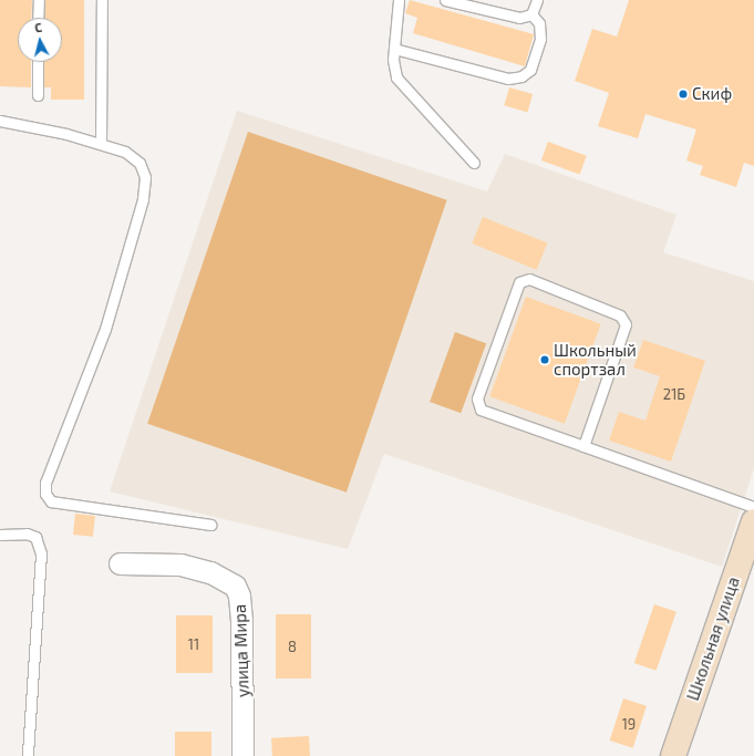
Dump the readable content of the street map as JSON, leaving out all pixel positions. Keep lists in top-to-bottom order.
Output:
{
  "streets": {
    "street": ["Школьная улица", "улица Мира"]
  },
  "places": ["Скиф", "Школьный спортзал"],
  "house_numbers": [
    "21Б",
    "11",
    "8",
    "19"
  ],
  "north": "top"
}
